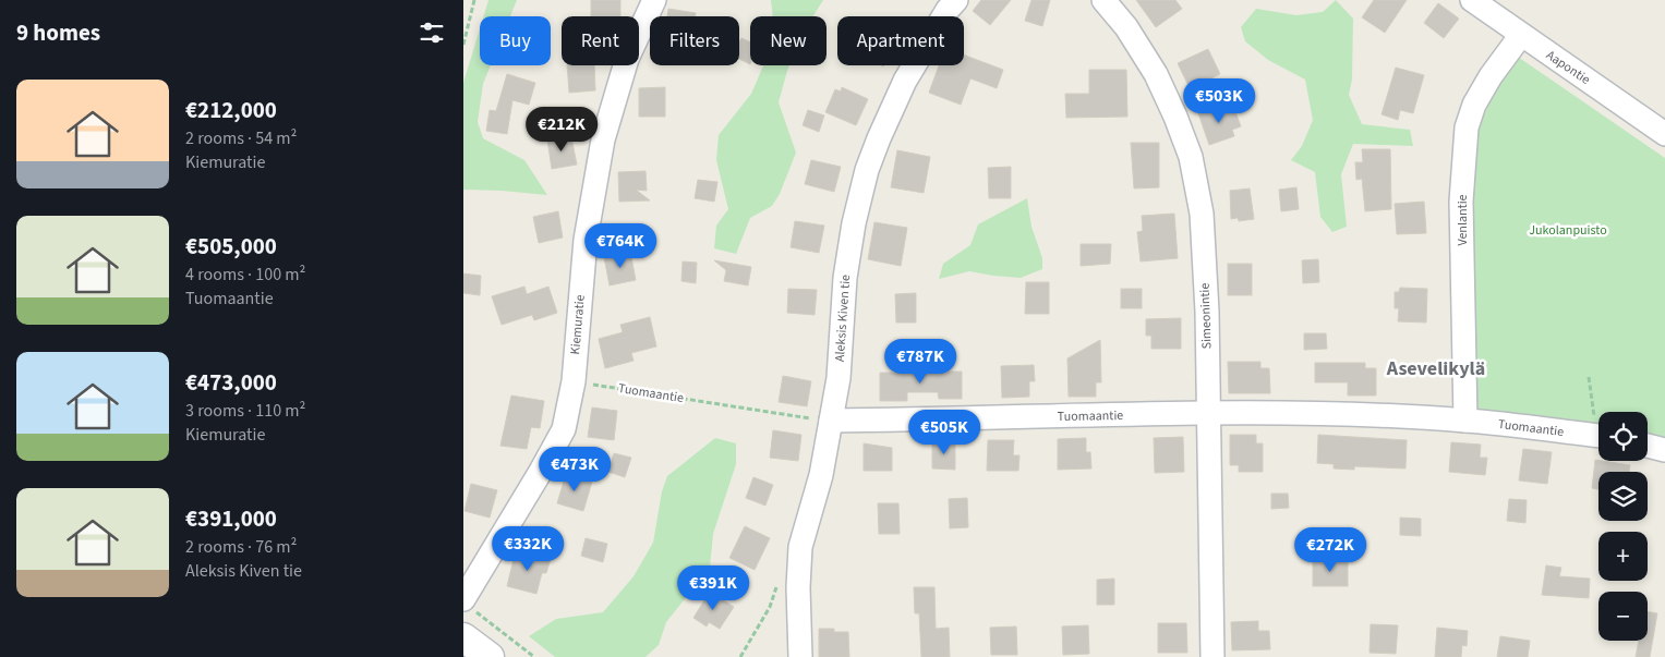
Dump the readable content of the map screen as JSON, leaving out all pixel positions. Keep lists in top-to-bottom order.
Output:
{
  "streets": {
    "street": [
      "Aapontie",
      "Venlantie",
      "Simeonintie",
      "Aleksis Kiven tie",
      "Kiemuratie",
      "Tuomaantie"
    ]
  },
  "crossings": [
    ["Aapontie", "Venlantie"],
    ["Venlantie", "Tuomaantie"],
    ["Simeonintie", "Tuomaantie"],
    ["Aleksis Kiven tie", "Tuomaantie"],
    ["Kiemuratie", "Tuomaantie"]
  ],
  "districts": ["Asevelikylä"],
  "parks": ["Jukolanpuisto"],
  "page": {
    "heading": "9 homes",
    "chip": [
      "Buy",
      "Rent",
      "Filters",
      "New",
      "Apartment"
    ],
    "list": [
      {
        "name": "€212,000",
        "note": "2 rooms · 54 m² · Kiemuratie"
      },
      {
        "name": "€505,000",
        "note": "4 rooms · 100 m² · Tuomaantie"
      },
      {
        "name": "€473,000",
        "note": "3 rooms · 110 m² · Kiemuratie"
      },
      {
        "name": "€391,000",
        "note": "2 rooms · 76 m² · Aleksis Kiven tie"
      }
    ],
    "price": [
      "€503K",
      "€212K",
      "€764K",
      "€787K",
      "€505K",
      "€473K",
      "€332K",
      "€272K",
      "€391K"
    ],
    "map_buttons": ["+", "−"]
  }
}
